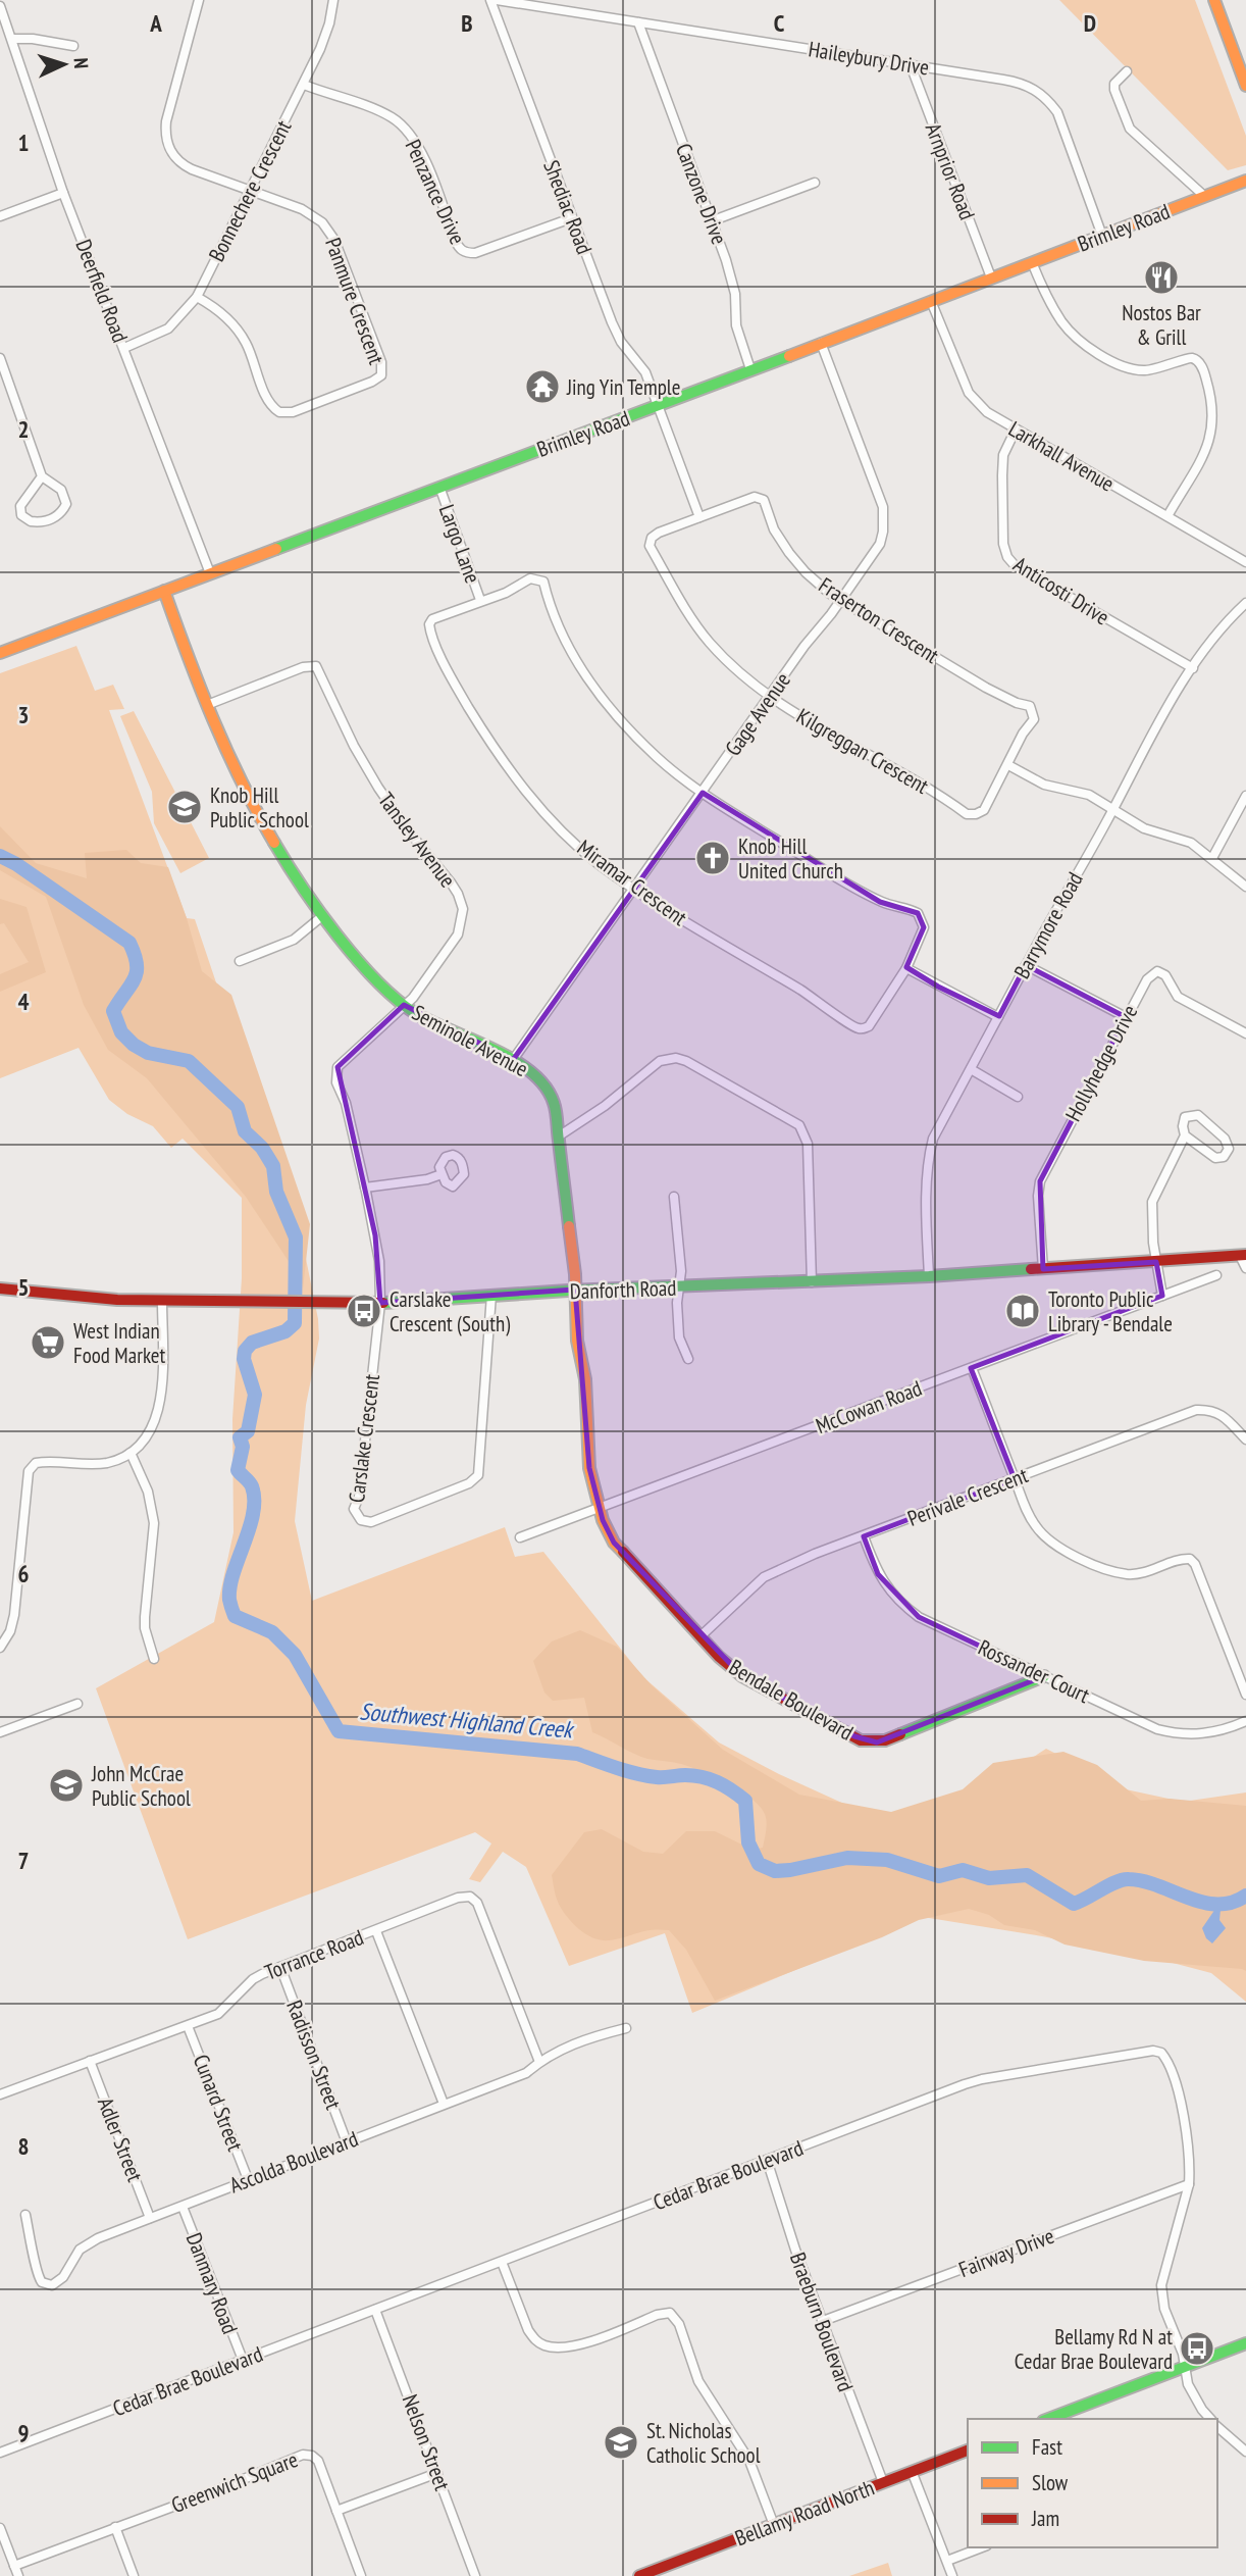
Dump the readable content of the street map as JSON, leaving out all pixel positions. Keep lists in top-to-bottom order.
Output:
{
  "streets": {
    "main road": [
      "Brimley Road",
      "Seminole Avenue",
      "Danforth Road",
      "Bendale Boulevard",
      "Bellamy Road North"
    ],
    "street": [
      "Haileybury Drive",
      "Arnprior Road",
      "Bonnechere Crescent",
      "Penzance Drive",
      "Canzone Drive",
      "Shediac Road",
      "Deerfield Road",
      "Panmure Crescent",
      "Larkhall Avenue",
      "Largo Lane",
      "Anticosti Drive",
      "Fraserton Crescent",
      "Gage Avenue",
      "Kilgreggan Crescent",
      "Tansley Avenue",
      "Miramar Crescent",
      "Barrymore Road",
      "Hollyhedge Drive",
      "McCowan Road",
      "Carslake Crescent",
      "Perivale Crescent",
      "Rossander Court",
      "Torrance Road",
      "Radisson Street",
      "Cunard Street",
      "Adler Street",
      "Ascolda Boulevard",
      "Cedar Brae Boulevard",
      "Fairway Drive",
      "Danmary Road",
      "Braeburn Boulevard",
      "Nelson Street",
      "Greenwich Square"
    ]
  },
  "crossings": [
    ["Haileybury Drive", "Arnprior Road"],
    ["Haileybury Drive", "Canzone Drive"],
    ["Haileybury Drive", "Brimley Road"],
    ["Arnprior Road", "Brimley Road"],
    ["Bonnechere Crescent", "Penzance Drive"],
    ["Bonnechere Crescent", "Deerfield Road"],
    ["Bonnechere Crescent", "Panmure Crescent"],
    ["Penzance Drive", "Shediac Road"],
    ["Canzone Drive", "Brimley Road"],
    ["Shediac Road", "Brimley Road"],
    ["Shediac Road", "Fraserton Crescent"],
    ["Shediac Road", "Kilgreggan Crescent"],
    ["Brimley Road", "Deerfield Road"],
    ["Brimley Road", "Larkhall Avenue"],
    ["Brimley Road", "Largo Lane"],
    ["Brimley Road", "Gage Avenue"],
    ["Brimley Road", "Seminole Avenue"],
    ["Larkhall Avenue", "Anticosti Drive"],
    ["Largo Lane", "Miramar Crescent"],
    ["Anticosti Drive", "Barrymore Road"],
    ["Fraserton Crescent", "Gage Avenue"],
    ["Fraserton Crescent", "Kilgreggan Crescent"],
    ["Gage Avenue", "Kilgreggan Crescent"],
    ["Gage Avenue", "Miramar Crescent"],
    ["Gage Avenue", "Seminole Avenue"],
    ["Tansley Avenue", "Seminole Avenue"],
    ["Tansley Avenue", "Danforth Road"],
    ["Tansley Avenue", "Carslake Crescent"],
    ["Barrymore Road", "Danforth Road"],
    ["Seminole Avenue", "Danforth Road"],
    ["Seminole Avenue", "McCowan Road"],
    ["Seminole Avenue", "Bendale Boulevard"],
    ["Hollyhedge Drive", "Danforth Road"],
    ["Danforth Road", "Carslake Crescent"],
    ["McCowan Road", "Bendale Boulevard"],
    ["Perivale Crescent", "Rossander Court"],
    ["Perivale Crescent", "Bendale Boulevard"],
    ["Rossander Court", "Bendale Boulevard"],
    ["Torrance Road", "Radisson Street"],
    ["Torrance Road", "Cunard Street"],
    ["Torrance Road", "Adler Street"],
    ["Torrance Road", "Ascolda Boulevard"],
    ["Radisson Street", "Ascolda Boulevard"],
    ["Cunard Street", "Ascolda Boulevard"],
    ["Adler Street", "Ascolda Boulevard"],
    ["Ascolda Boulevard", "Danmary Road"],
    ["Cedar Brae Boulevard", "Fairway Drive"],
    ["Cedar Brae Boulevard", "Danmary Road"],
    ["Cedar Brae Boulevard", "Braeburn Boulevard"],
    ["Cedar Brae Boulevard", "Nelson Street"],
    ["Fairway Drive", "Braeburn Boulevard"],
    ["Braeburn Boulevard", "Bellamy Road North"]
  ],
  "water": ["Southwest Highland Creek"],
  "places": {
    "restaurant": ["Nostos Bar & Grill"],
    "temple": ["Jing Yin Temple"],
    "school or university": ["Knob Hill Public School", "John McCrae Public School", "St. Nicholas Catholic School"],
    "church": ["Knob Hill United Church"],
    "bus stop": ["Carslake Crescent (South)", "Bellamy Rd N at Cedar Brae Boulevard"],
    "library": ["Toronto Public Library - Bendale"],
    "supermarket": ["West Indian Food Market"]
  },
  "legend": ["Fast", "Slow", "Jam"],
  "north": "right",
  "grid": {
    "columns": [
      "A",
      "B",
      "C",
      "D"
    ],
    "rows": [
      "1",
      "2",
      "3",
      "4",
      "5",
      "6",
      "7",
      "8",
      "9"
    ]
  }
}
